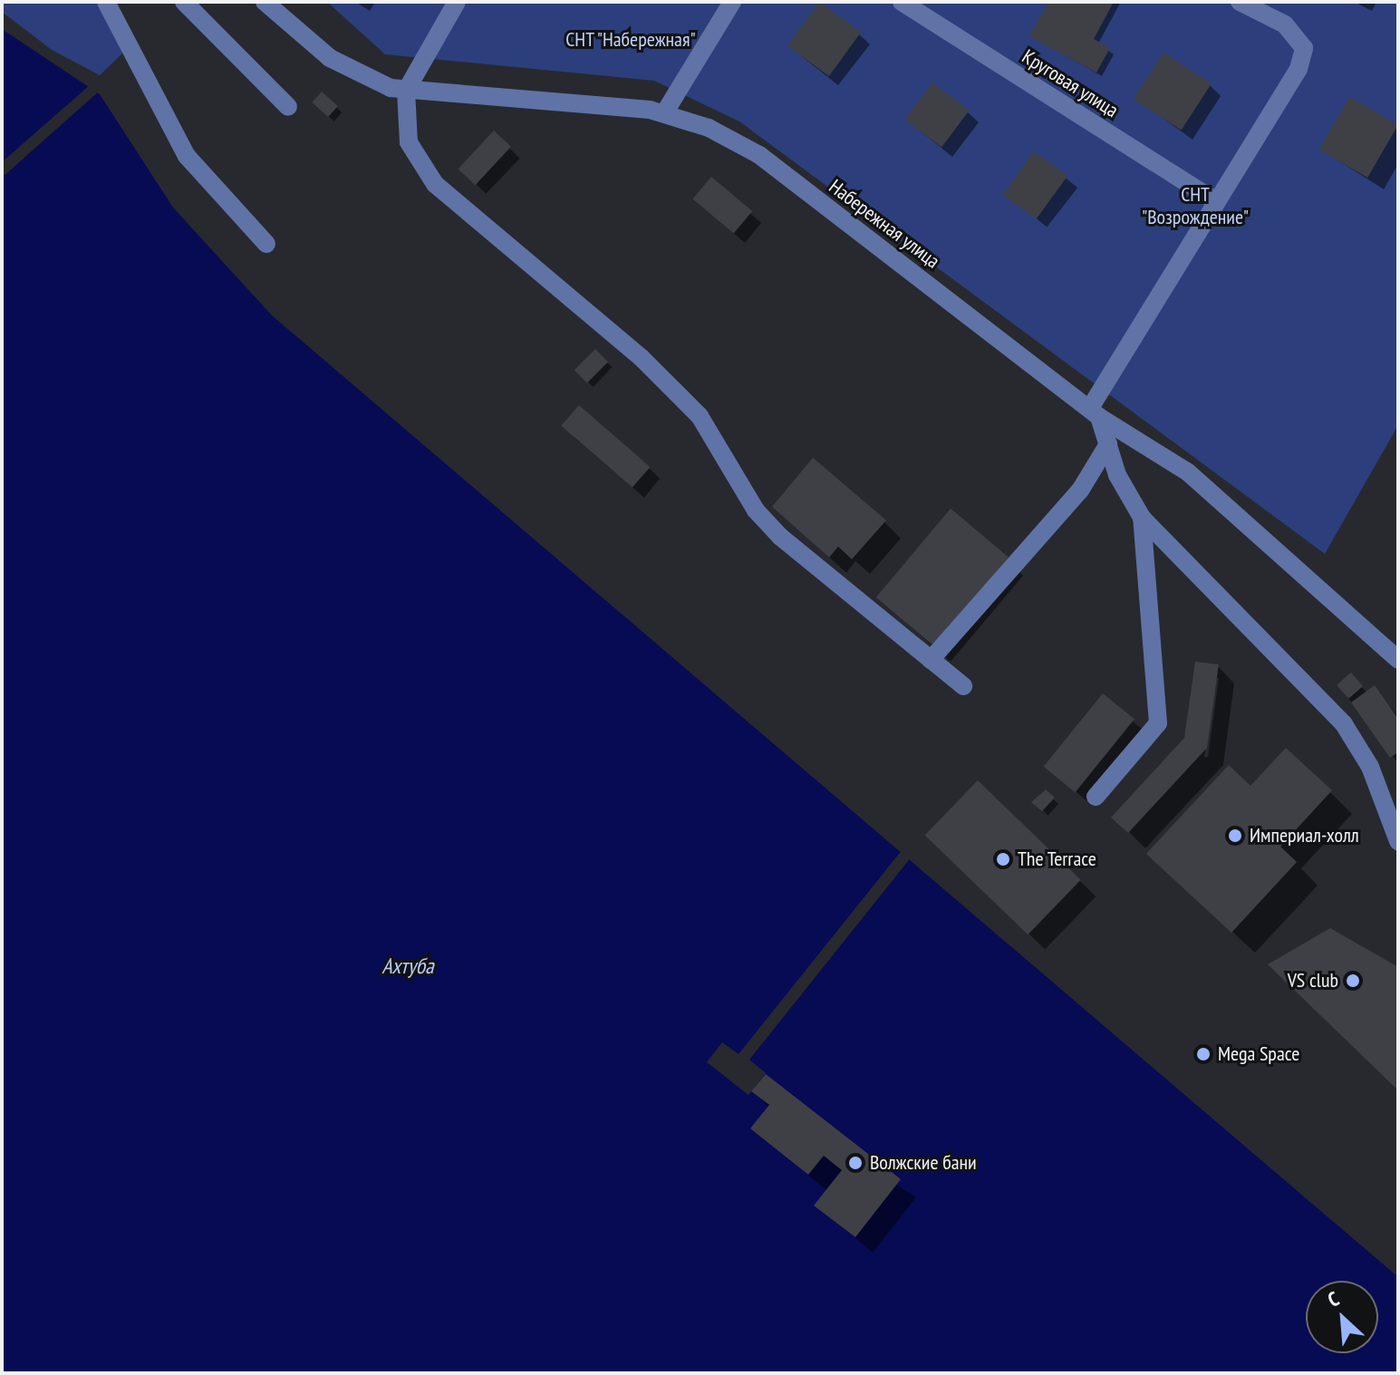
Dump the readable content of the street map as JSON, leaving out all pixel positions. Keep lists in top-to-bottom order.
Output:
{
  "streets": {
    "street": ["Круговая улица", "Набережная улица"]
  },
  "water": ["Ахтуба"],
  "parks": ["СНТ \"Набережная\"", "СНТ \"Возрождение\""],
  "places": [
    "Империал-холл",
    "The Terrace",
    "VS club",
    "Mega Space",
    "Волжские бани"
  ],
  "north": "top left"
}
